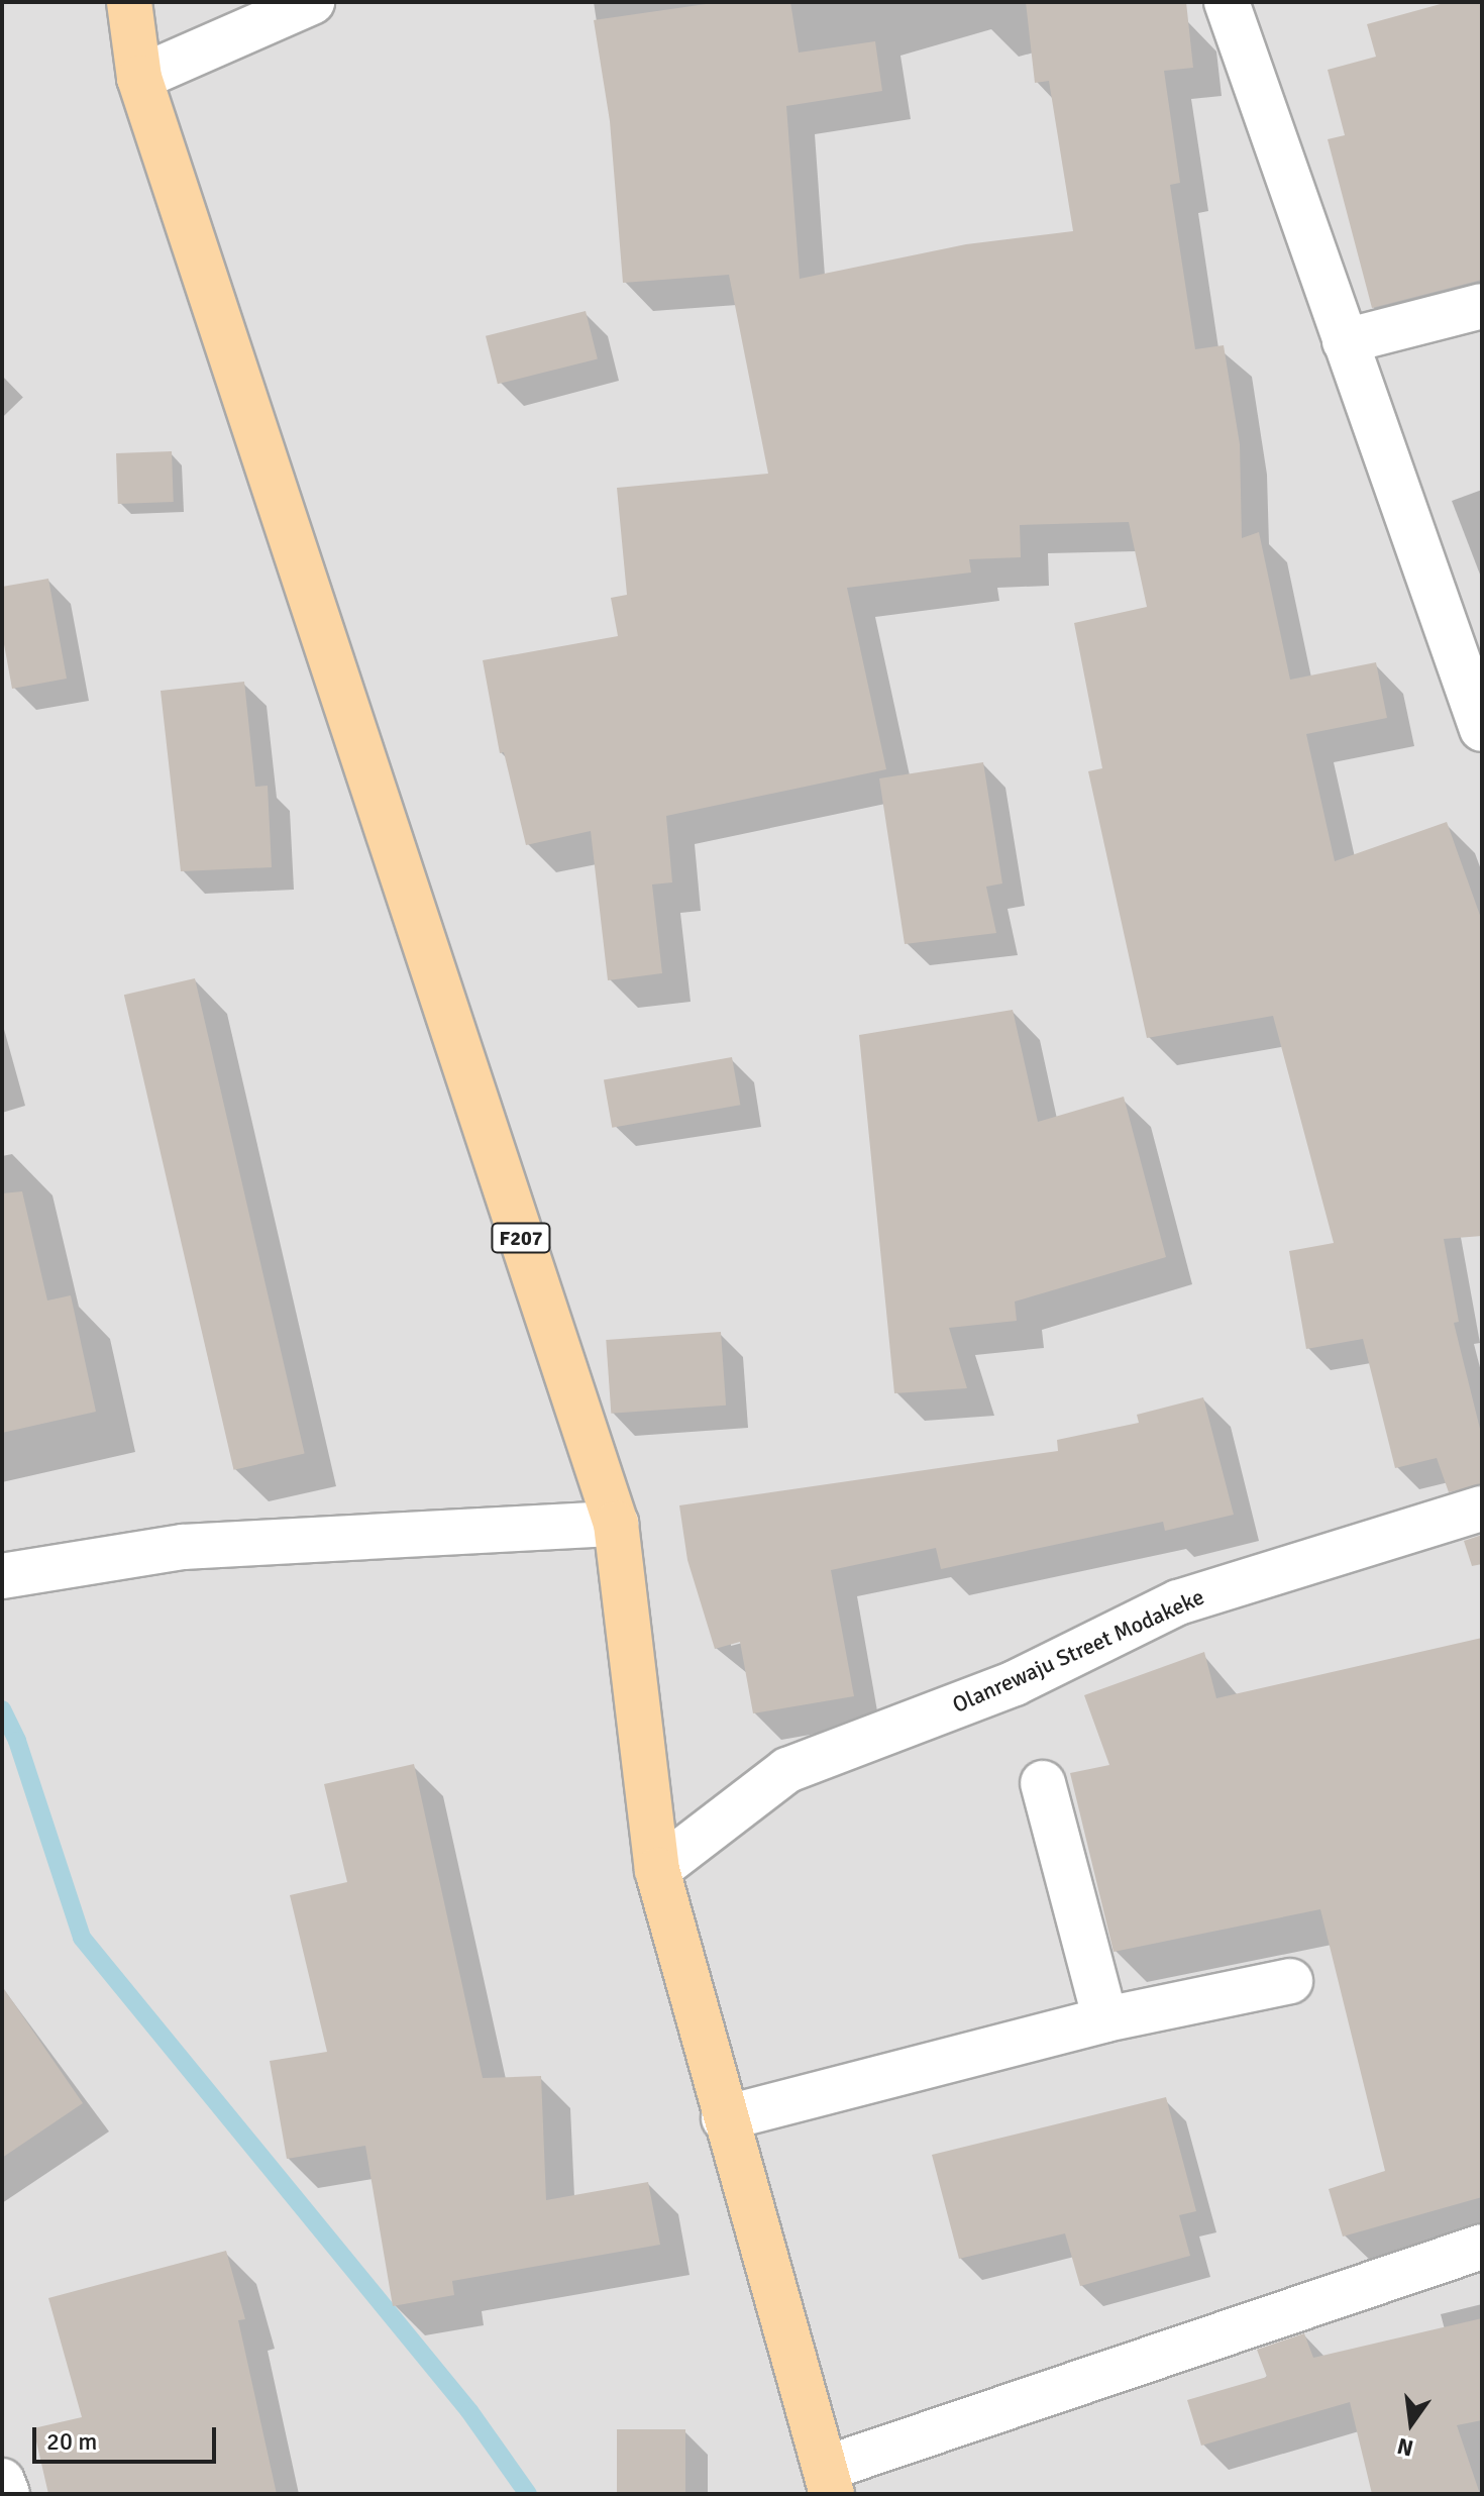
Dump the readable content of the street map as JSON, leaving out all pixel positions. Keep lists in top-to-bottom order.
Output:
{
  "streets": {
    "main road": ["F207"],
    "street": ["Olanrewaju Street Modakeke"]
  },
  "crossings": [
    ["F207", "Olanrewaju Street Modakeke"]
  ],
  "scale_bar": "20 m",
  "north": "bottom"
}
